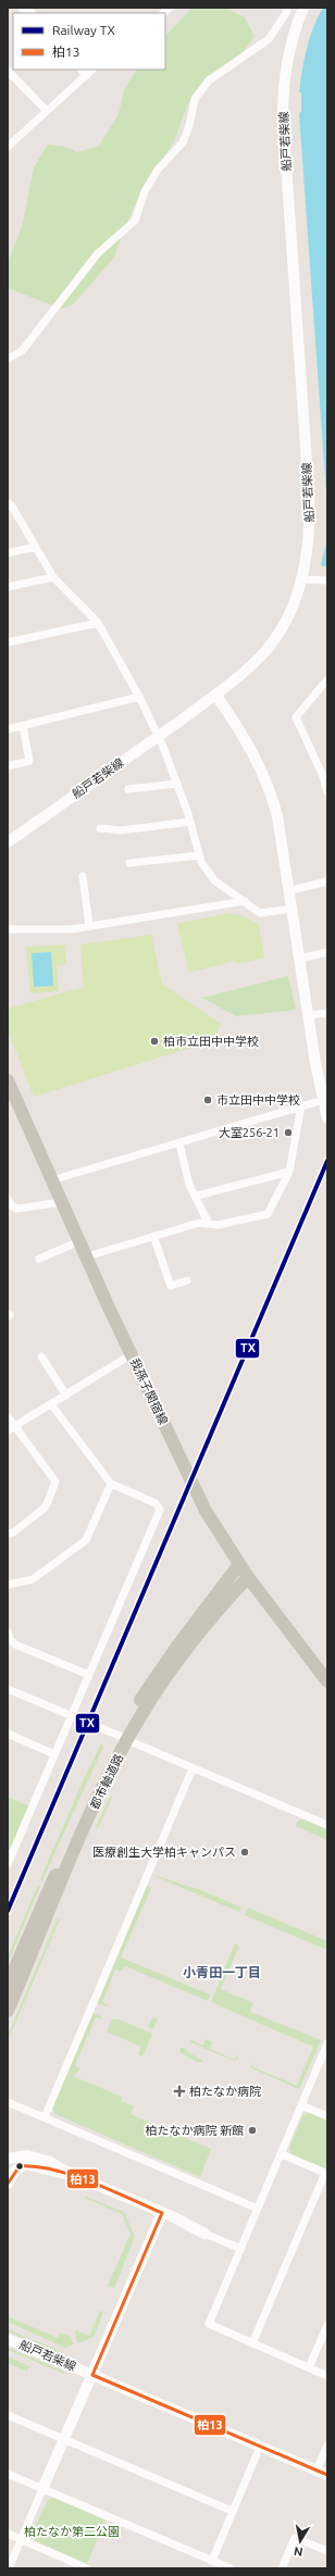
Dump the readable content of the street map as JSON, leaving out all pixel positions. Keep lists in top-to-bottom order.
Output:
{
  "streets": {
    "main road": ["我孫子関宿線", "都市軸道路"],
    "street": ["船戸若柴線"]
  },
  "crossings": [
    ["我孫子関宿線", "都市軸道路"]
  ],
  "districts": ["小青田一丁目"],
  "parks": ["柏たなか第二公園"],
  "places": {
    "other": [
      "柏市立田中中学校",
      "市立田中中学校",
      "大室256-21",
      "医療創生大学柏キャンパス",
      "柏たなか病院 新館"
    ],
    "health": ["柏たなか病院"]
  },
  "lines": ["rail line TX", "transit line 柏13"],
  "legend": ["Railway TX", "柏13"],
  "north": "bottom"
}
